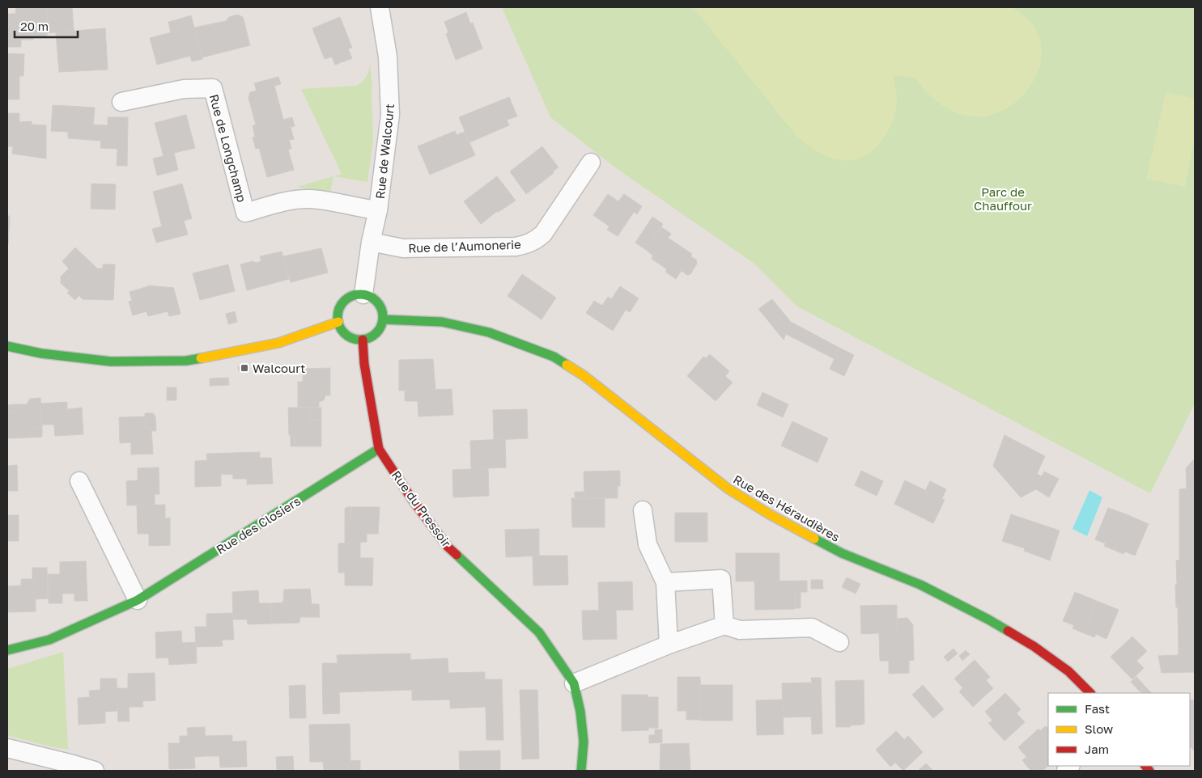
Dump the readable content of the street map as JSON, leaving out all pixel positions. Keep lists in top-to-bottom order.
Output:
{
  "streets": {
    "street": [
      "Rue de Longchamp",
      "Rue de Walcourt",
      "Rue de l’Aumonerie",
      "Rue des Héraudières",
      "Rue du Pressoir",
      "Rue des Closiers"
    ]
  },
  "crossings": [
    ["Rue de Longchamp", "Rue de Walcourt"],
    ["Rue de Walcourt", "Rue de l’Aumonerie"],
    ["Rue de Walcourt", "Rue des Héraudières"],
    ["Rue de Walcourt", "Rue du Pressoir"],
    ["Rue des Héraudières", "Rue du Pressoir"],
    ["Rue du Pressoir", "Rue des Closiers"]
  ],
  "parks": ["Parc de Chauffour"],
  "places": {
    "transit": ["Walcourt"]
  },
  "legend": ["Fast", "Slow", "Jam"],
  "scale_bar": "20 m"
}
